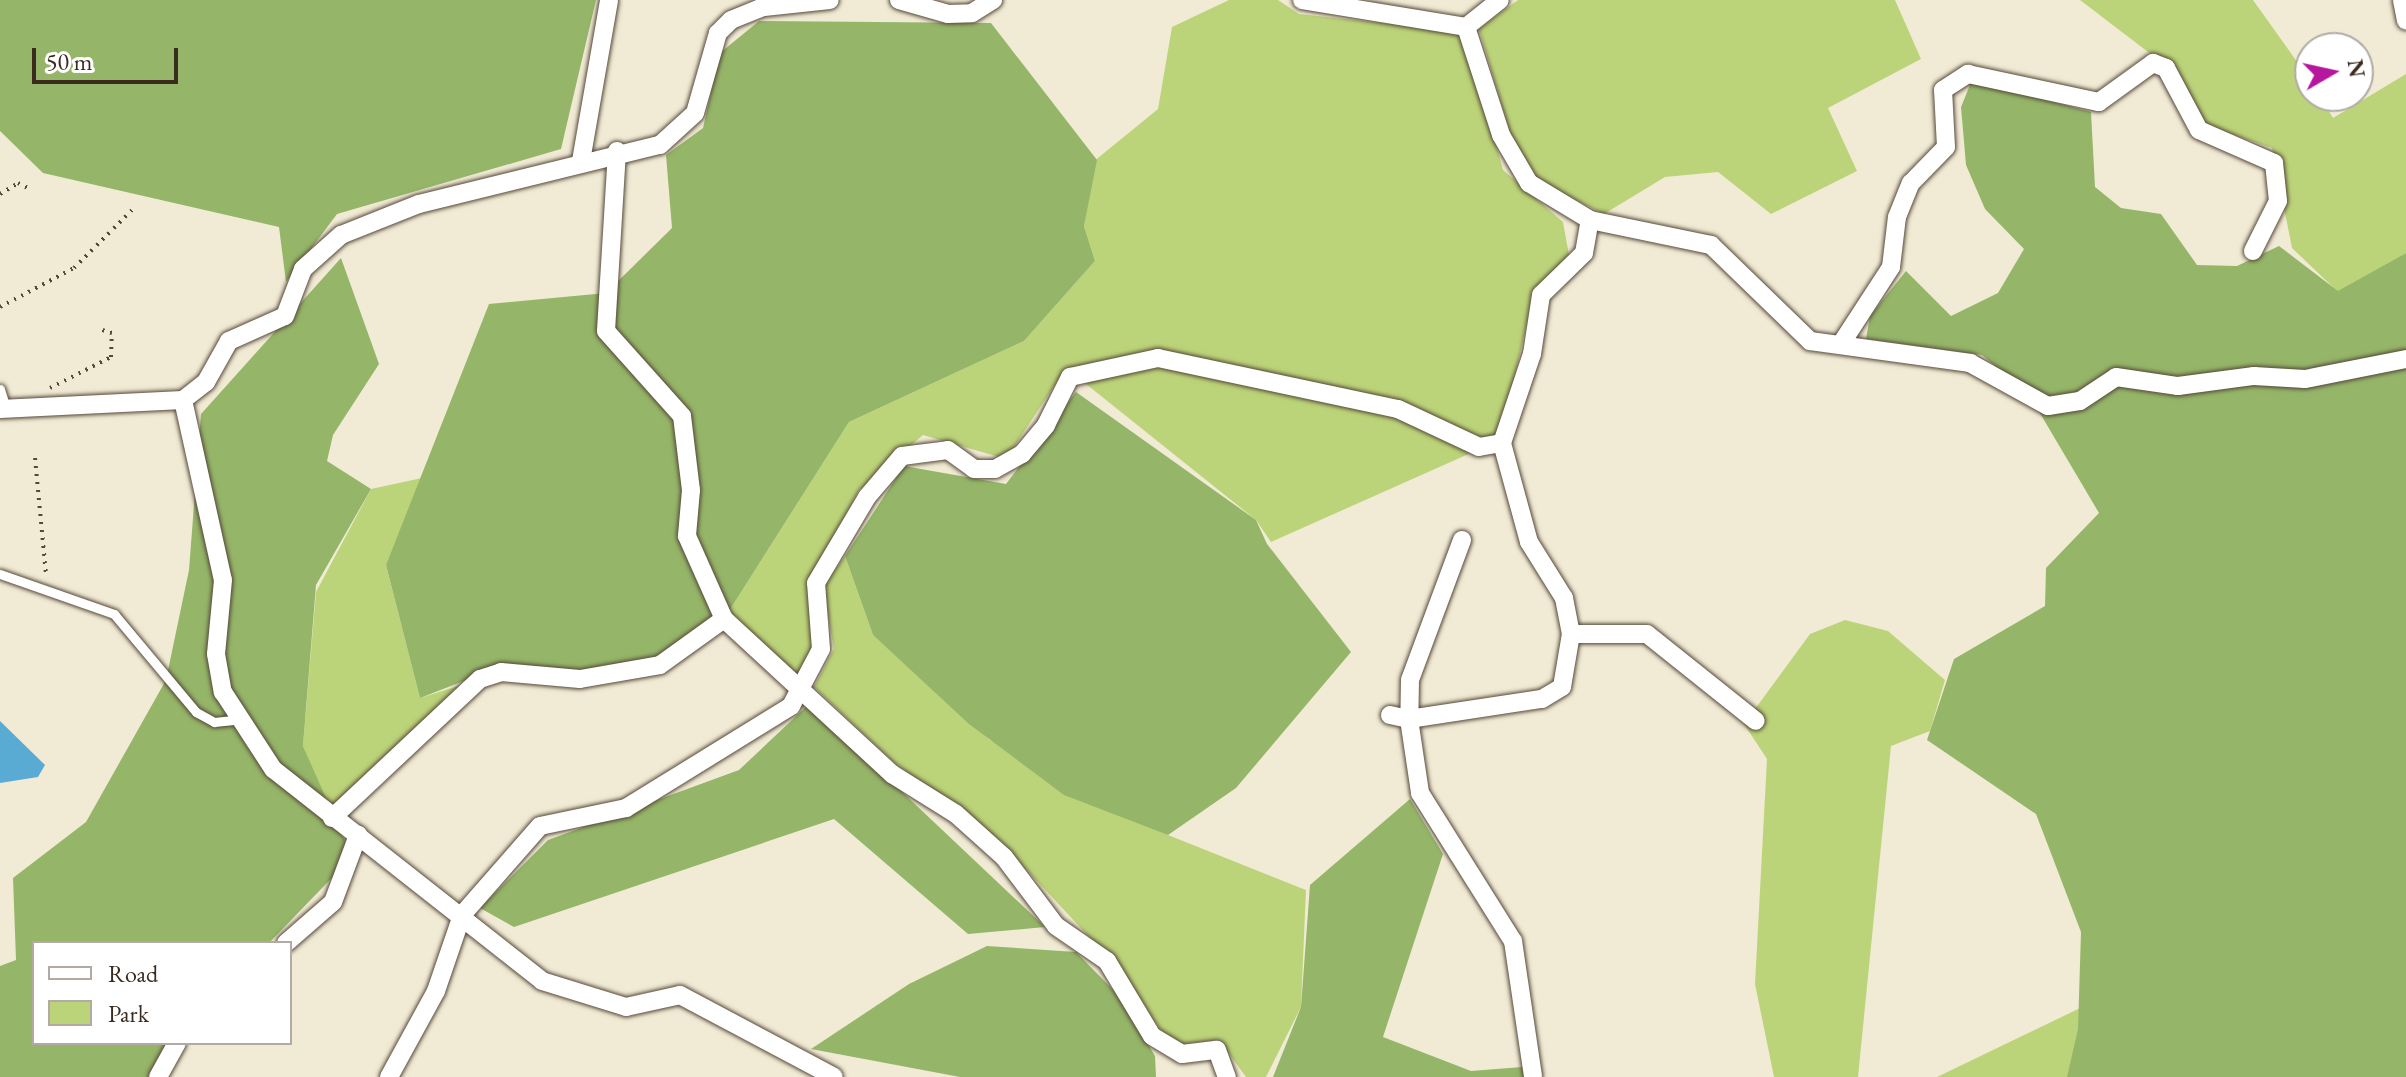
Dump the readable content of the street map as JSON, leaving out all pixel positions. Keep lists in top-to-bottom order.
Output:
{
  "legend": ["Road", "Park"],
  "scale_bar": "50 m",
  "north": "right"
}
